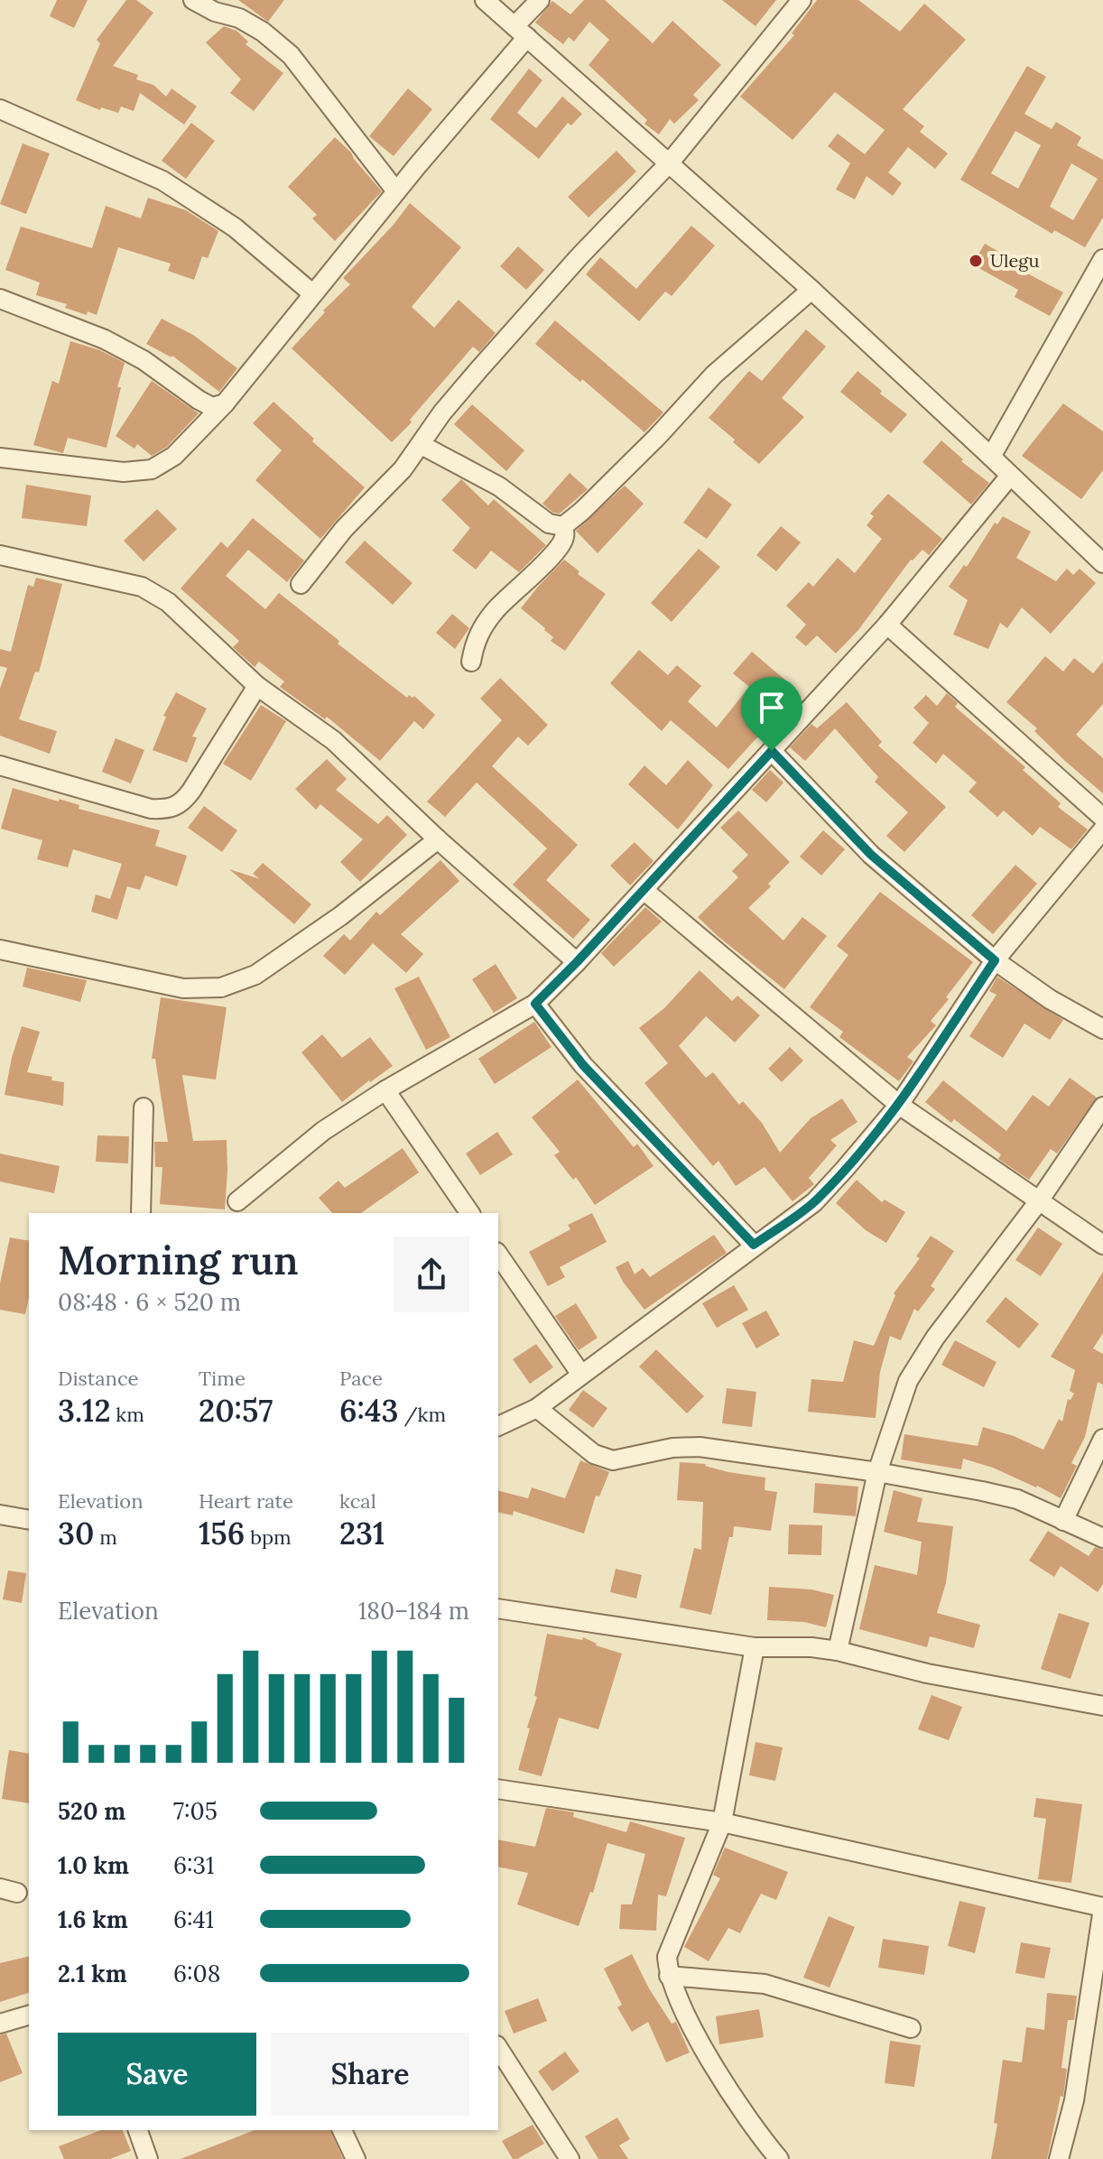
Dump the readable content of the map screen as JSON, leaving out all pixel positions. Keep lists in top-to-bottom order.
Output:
{
  "places": ["Ulegu"],
  "page": {
    "heading": ["Morning run", "08:48 · 6 × 520 m"],
    "stats": [
      ["Distance", "3.12 km"],
      ["Time", "20:57"],
      ["Pace", "6:43 /km"],
      ["Elevation", "30 m"],
      ["Heart rate", "156 bpm"],
      ["kcal", "231"]
    ],
    "chart": ["Elevation", "180–184 m"],
    "list": [
      {
        "name": "520 m",
        "note": "7:05"
      },
      {
        "name": "1.0 km",
        "note": "6:31"
      },
      {
        "name": "1.6 km",
        "note": "6:41"
      },
      {
        "name": "2.1 km",
        "note": "6:08"
      }
    ],
    "buttons": ["Save", "Share"]
  }
}
